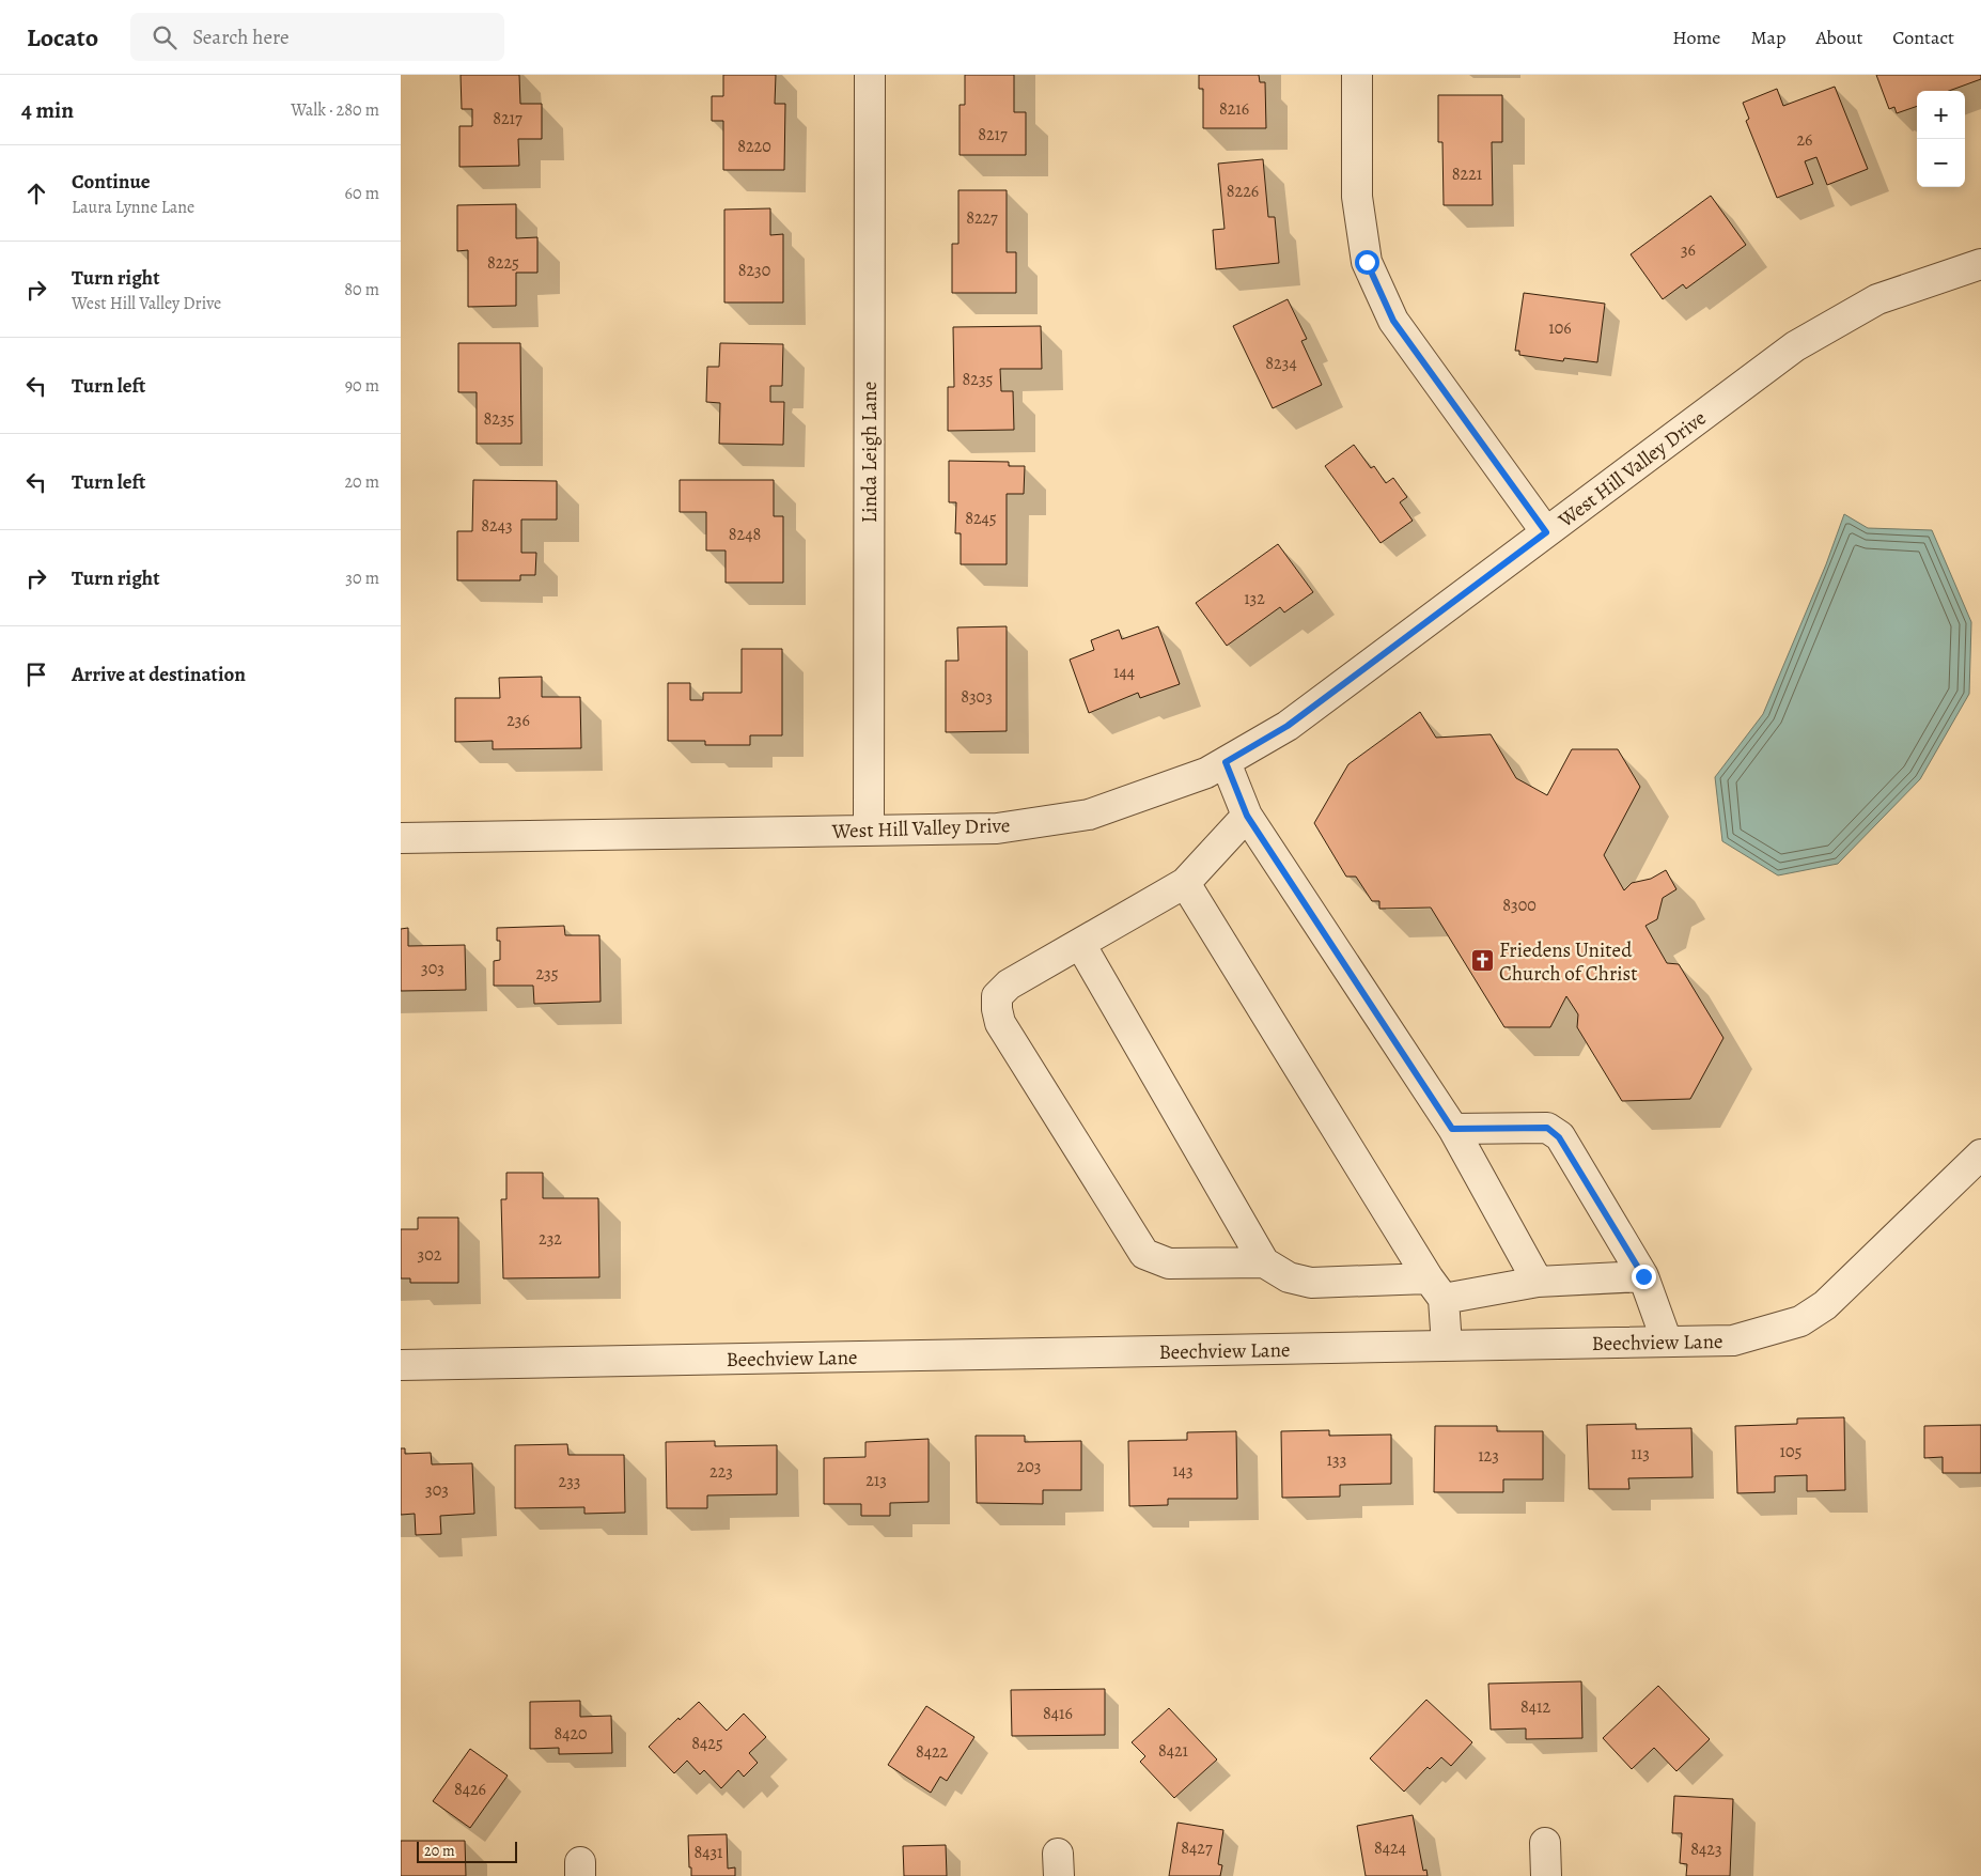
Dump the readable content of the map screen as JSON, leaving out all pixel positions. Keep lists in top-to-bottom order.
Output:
{
  "streets": {
    "street": ["Linda Leigh Lane", "West Hill Valley Drive", "Beechview Lane"]
  },
  "crossings": [
    ["Linda Leigh Lane", "West Hill Valley Drive"]
  ],
  "places": {
    "church": ["Friedens United Church of Christ"]
  },
  "house_numbers": [
    "8216",
    "8217",
    "8217",
    "26",
    "8220",
    "8221",
    "8226",
    "8227",
    "36",
    "8225",
    "8230",
    "106",
    "8234",
    "8235",
    "8235",
    "8245",
    "8243",
    "8248",
    "132",
    "144",
    "8303",
    "236",
    "8300",
    "303",
    "235",
    "232",
    "302",
    "105",
    "113",
    "123",
    "133",
    "203",
    "143",
    "223",
    "213",
    "233",
    "303",
    "8412",
    "8416",
    "8420",
    "8425",
    "8421",
    "8422",
    "8426",
    "8427",
    "8424",
    "8423",
    "8431"
  ],
  "scale_bar": "20 m",
  "page": {
    "header": "Locato",
    "search": "Search here",
    "nav": [
      "Home",
      "Map",
      "About",
      "Contact"
    ],
    "heading": ["4 min", "Walk · 280 m"],
    "map_buttons": ["+", "−"],
    "list": [
      ["Continue", "Laura Lynne Lane", "60 m"],
      ["Turn right", "West Hill Valley Drive", "80 m"],
      ["Turn left", "90 m"],
      ["Turn left", "20 m"],
      ["Turn right", "30 m"],
      "Arrive at destination"
    ],
    "scale": "20 m"
  }
}
